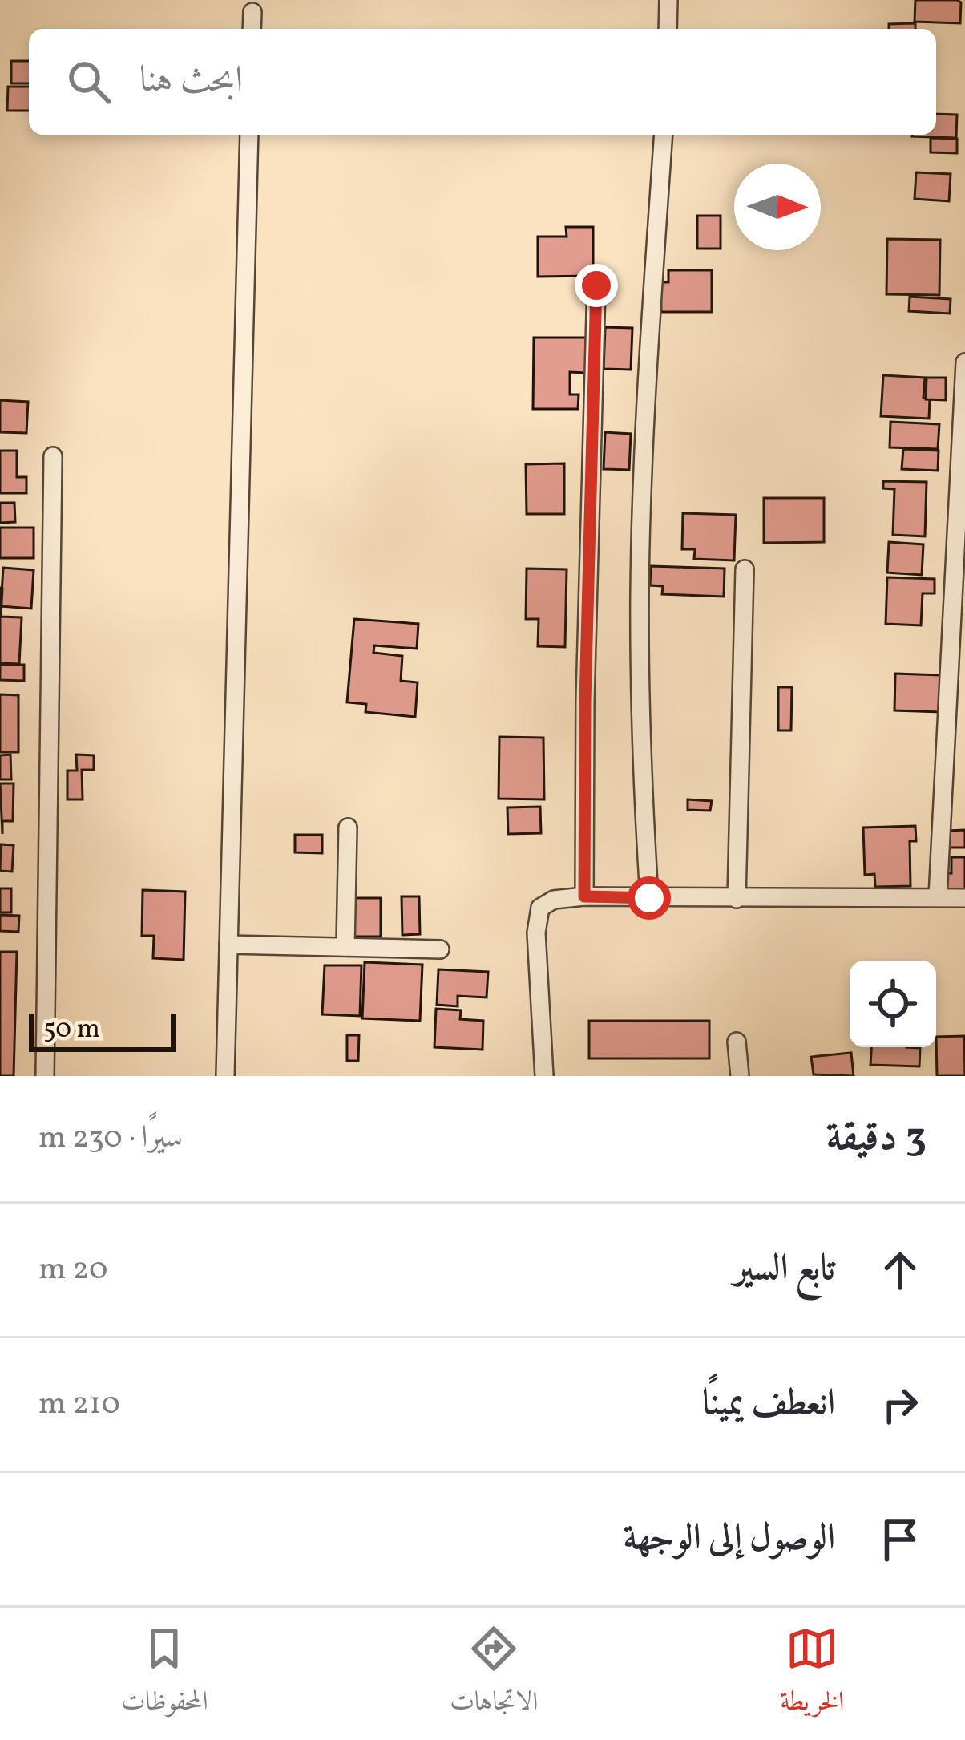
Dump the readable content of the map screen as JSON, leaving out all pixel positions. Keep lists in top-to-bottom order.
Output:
{
  "scale_bar": "50 m",
  "north": "right",
  "page": {
    "search": "ابحث هنا",
    "scale": "50 m",
    "heading": ["3 دقيقة", "سيرًا · 230 m"],
    "list": [
      ["تابع السير", "20 m"],
      ["انعطف يمينًا", "210 m"],
      "الوصول إلى الوجهة"
    ],
    "nav": ["الخريطة", "الاتجاهات", "المحفوظات"]
  }
}
